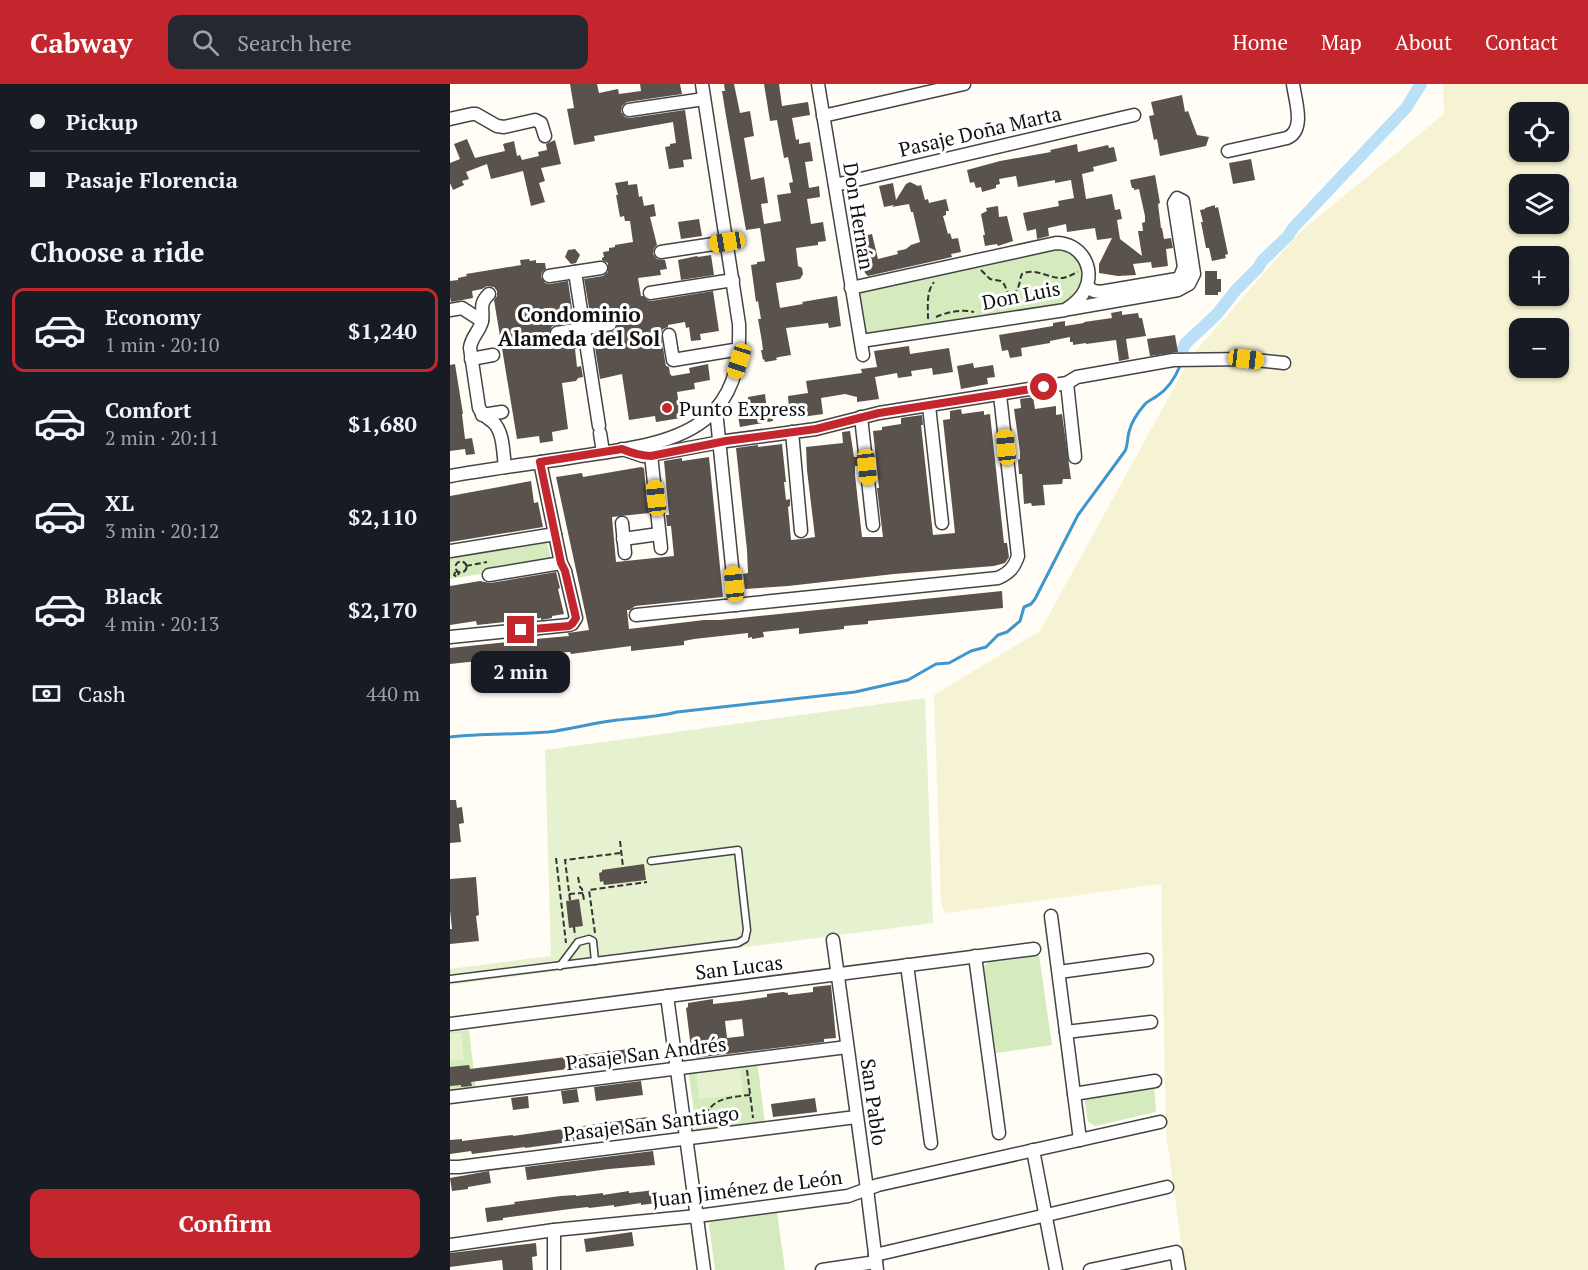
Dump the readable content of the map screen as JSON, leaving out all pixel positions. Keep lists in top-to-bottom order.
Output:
{
  "streets": {
    "street": [
      "Pasaje Doña Marta",
      "Don Hernán",
      "Don Luis",
      "San Lucas",
      "Pasaje San Andrés",
      "San Pablo",
      "Pasaje San Santiago",
      "Juan Jiménez de León"
    ]
  },
  "crossings": [
    ["Pasaje Doña Marta", "Don Hernán"],
    ["Don Hernán", "Don Luis"],
    ["San Lucas", "San Pablo"],
    ["Pasaje San Andrés", "San Pablo"],
    ["San Pablo", "Pasaje San Santiago"],
    ["San Pablo", "Juan Jiménez de León"]
  ],
  "districts": ["Condominio Alameda del Sol"],
  "places": ["Punto Express"],
  "page": {
    "header": "Cabway",
    "search": "Search here",
    "nav": [
      "Home",
      "Map",
      "About",
      "Contact"
    ],
    "banner": ["Pickup", "Pasaje Florencia"],
    "map_buttons": ["+", "−"],
    "heading": "Choose a ride",
    "list": [
      {
        "name": "Economy",
        "note": "1 min · 20:10",
        "value": "$1,240"
      },
      {
        "name": "Comfort",
        "note": "2 min · 20:11",
        "value": "$1,680"
      },
      {
        "name": "XL",
        "note": "3 min · 20:12",
        "value": "$2,110"
      },
      {
        "name": "Black",
        "note": "4 min · 20:13",
        "value": "$2,170"
      }
    ],
    "bubble": "2 min",
    "pay": ["Cash", "440 m"],
    "buttons": "Confirm"
  }
}
